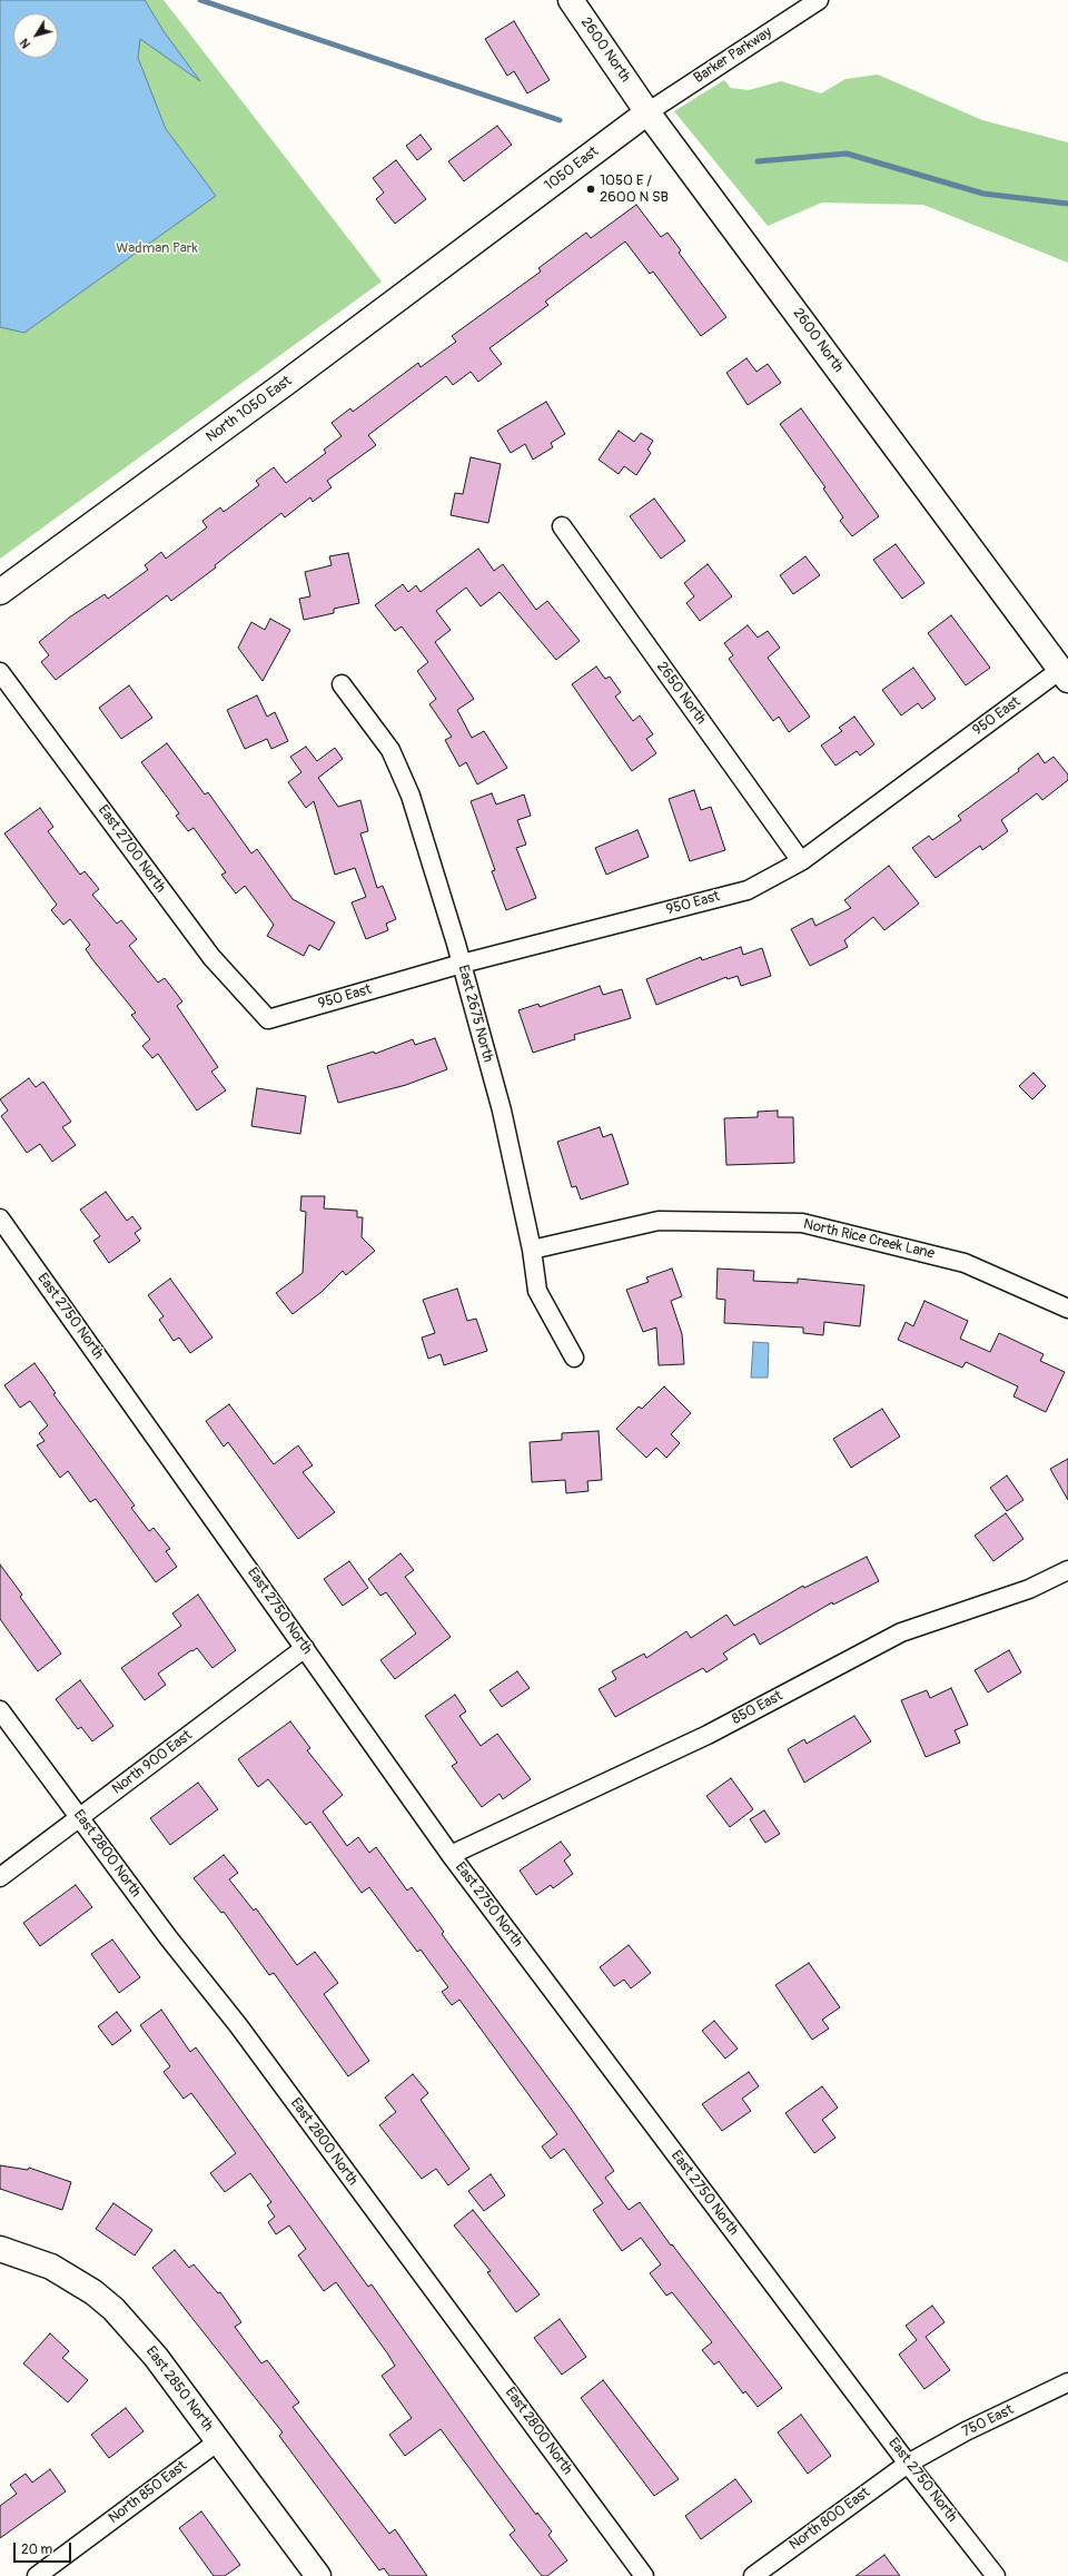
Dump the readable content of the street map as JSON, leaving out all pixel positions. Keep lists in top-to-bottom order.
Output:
{
  "streets": {
    "main road": [
      "2600 North",
      "1050 East",
      "North 1050 East",
      "East 2850 North"
    ],
    "street": [
      "Barker Parkway",
      "2650 North",
      "950 East",
      "East 2700 North",
      "East 2675 North",
      "North Rice Creek Lane",
      "East 2750 North",
      "850 East",
      "North 900 East",
      "East 2800 North",
      "750 East",
      "North 850 East",
      "North 800 East"
    ]
  },
  "crossings": [
    ["2600 North", "Barker Parkway"],
    ["2600 North", "1050 East"],
    ["2600 North", "950 East"],
    ["Barker Parkway", "1050 East"],
    ["1050 East", "North 1050 East"],
    ["2650 North", "950 East"],
    ["950 East", "East 2700 North"],
    ["950 East", "East 2675 North"],
    ["East 2675 North", "North Rice Creek Lane"],
    ["East 2750 North", "850 East"],
    ["East 2750 North", "North 900 East"],
    ["East 2750 North", "750 East"],
    ["East 2750 North", "North 800 East"],
    ["North 900 East", "East 2800 North"],
    ["East 2850 North", "North 850 East"],
    ["750 East", "North 800 East"]
  ],
  "parks": ["Wadman Park"],
  "places": ["1050 E / 2600 N SB"],
  "scale_bar": "20 m",
  "north": "bottom left"
}
